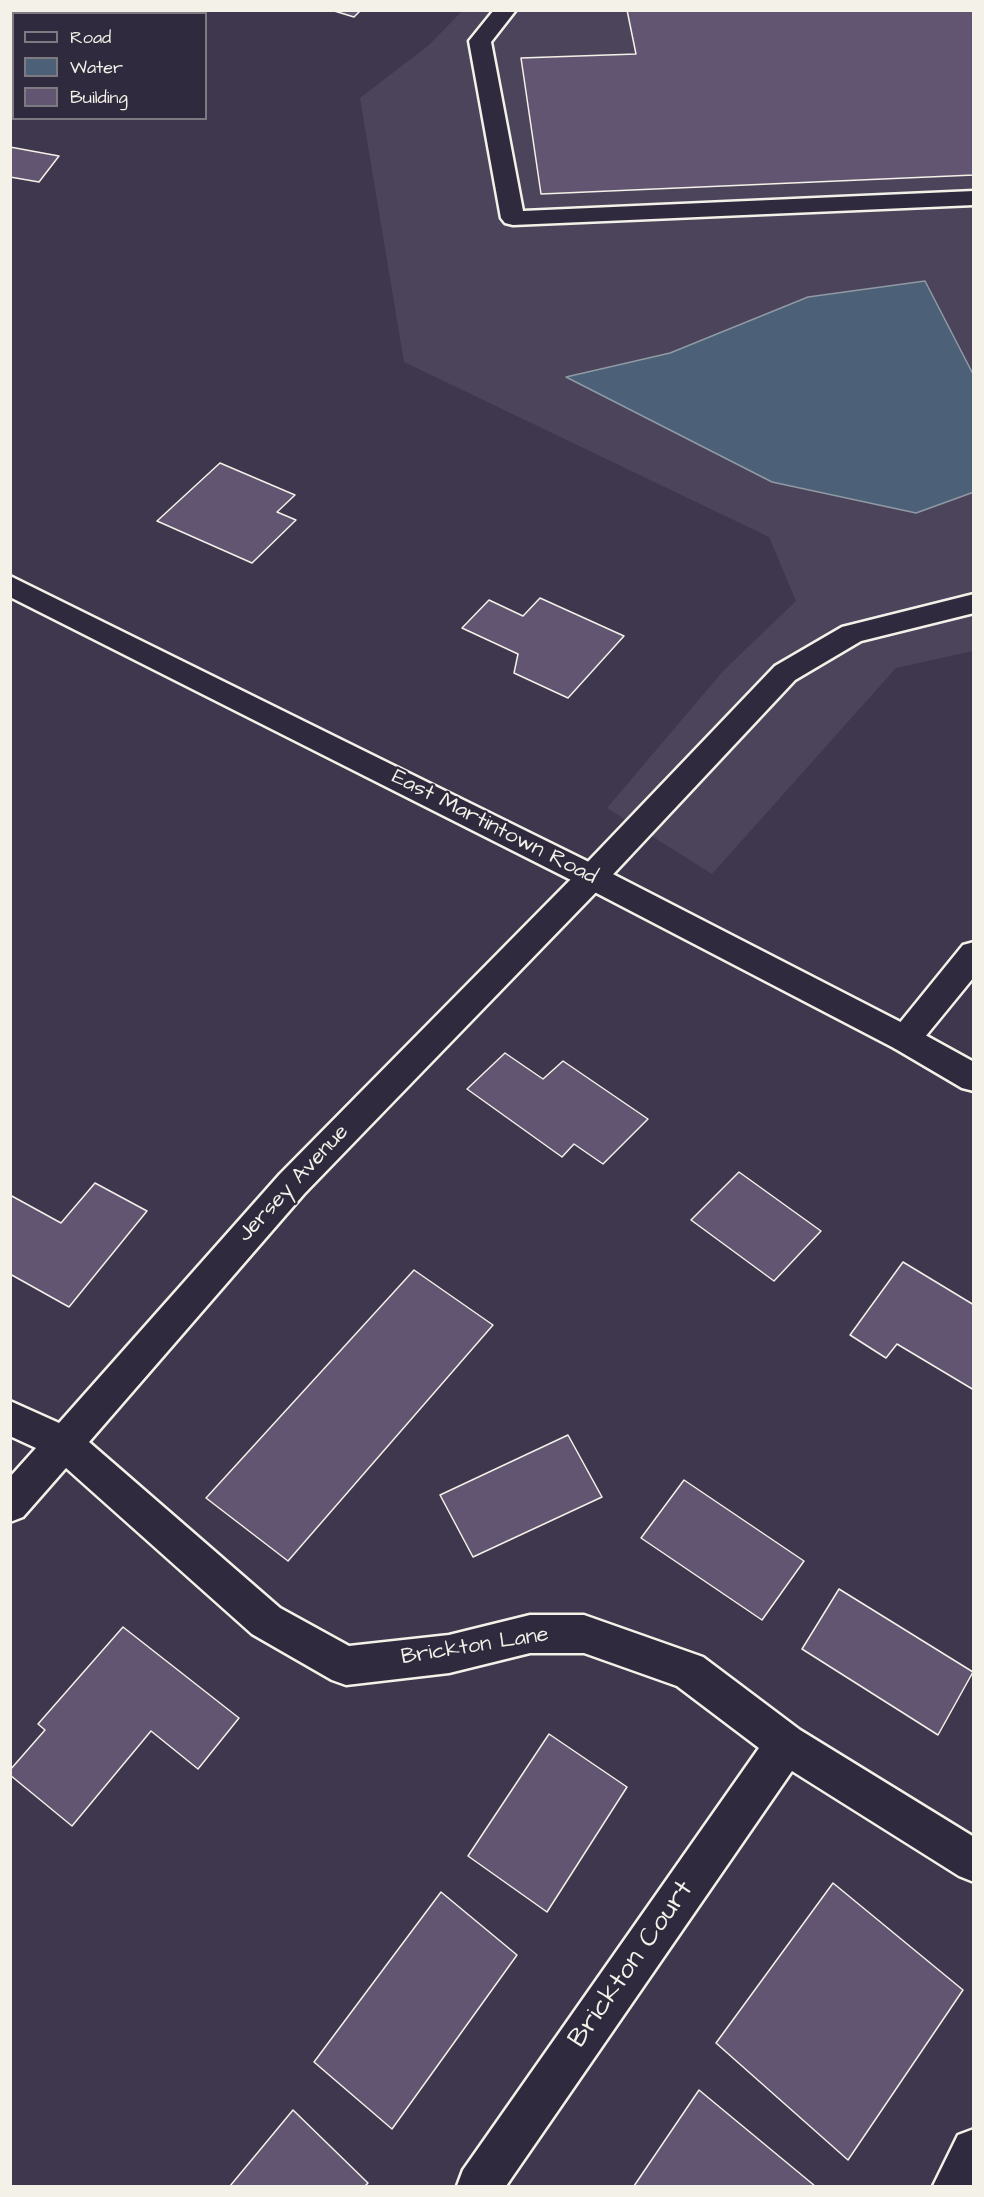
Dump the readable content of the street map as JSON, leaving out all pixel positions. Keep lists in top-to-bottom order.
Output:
{
  "streets": {
    "street": [
      "East Martintown Road",
      "Jersey Avenue",
      "Brickton Lane",
      "Brickton Court"
    ]
  },
  "crossings": [
    ["East Martintown Road", "Jersey Avenue"],
    ["Jersey Avenue", "Brickton Lane"],
    ["Brickton Lane", "Brickton Court"]
  ],
  "legend": ["Road", "Water", "Building"]
}
